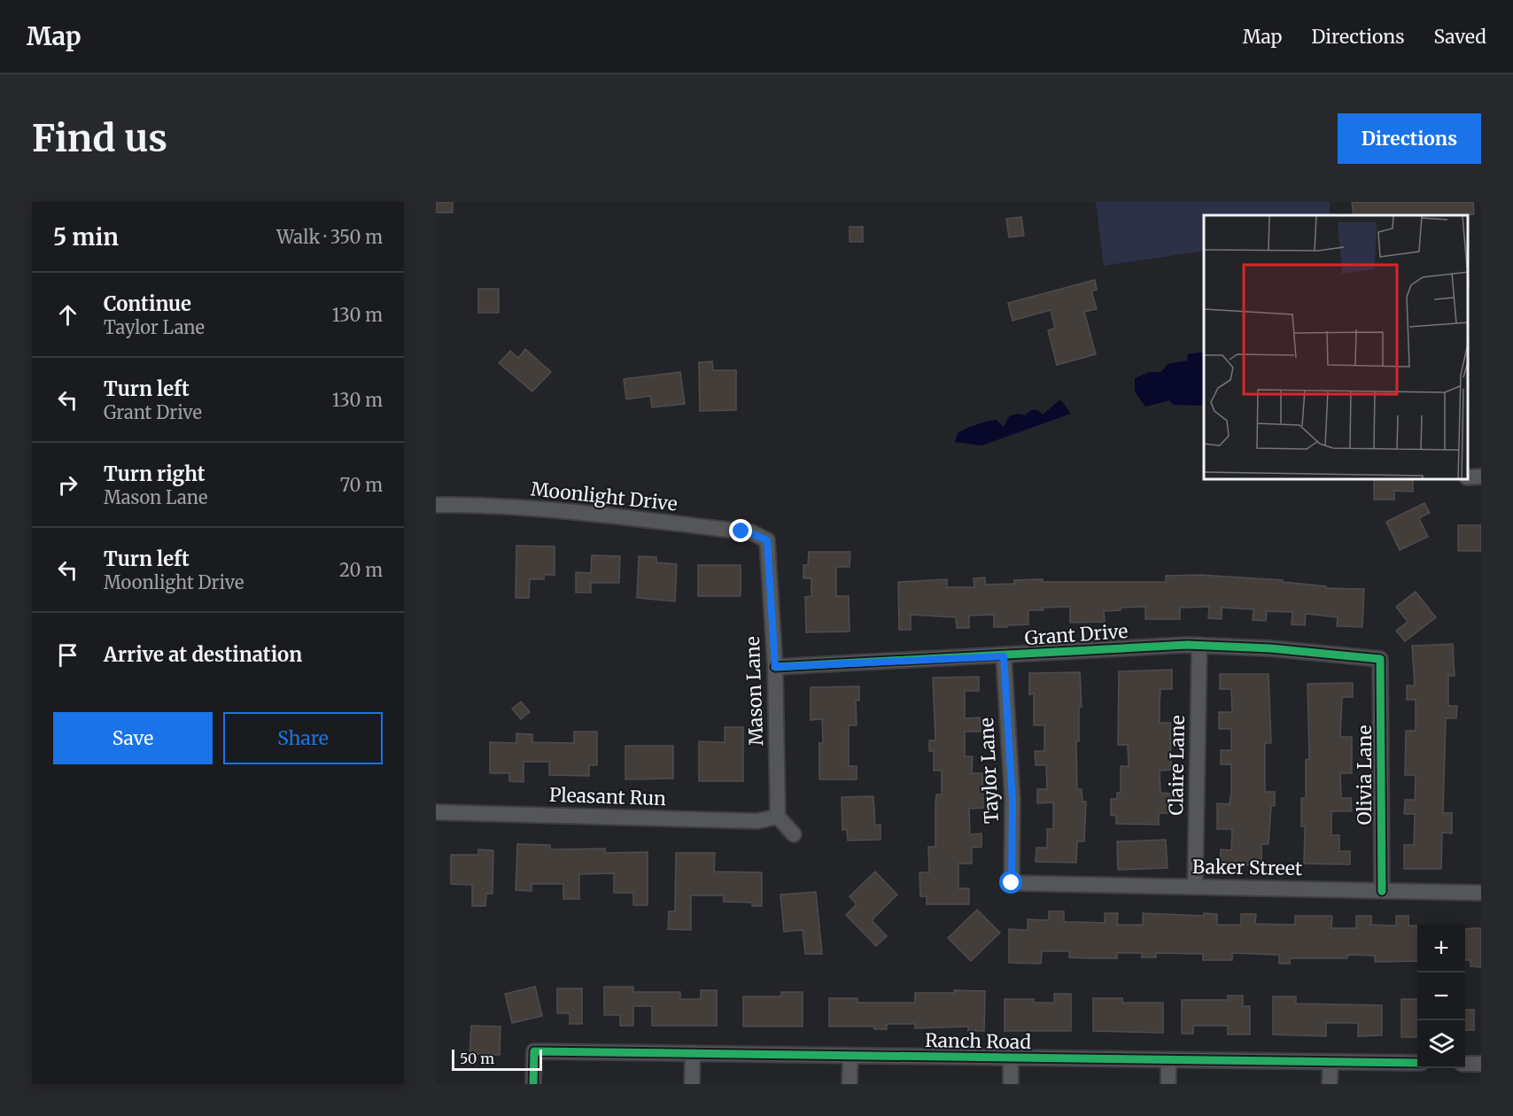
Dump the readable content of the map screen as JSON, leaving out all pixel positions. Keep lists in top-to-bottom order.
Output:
{
  "streets": {
    "street": [
      "Moonlight Drive",
      "Grant Drive",
      "Mason Lane",
      "Claire Lane",
      "Taylor Lane",
      "Olivia Lane",
      "Pleasant Run",
      "Baker Street",
      "Ranch Road"
    ]
  },
  "crossings": [
    ["Moonlight Drive", "Mason Lane"],
    ["Grant Drive", "Mason Lane"],
    ["Grant Drive", "Claire Lane"],
    ["Grant Drive", "Taylor Lane"],
    ["Grant Drive", "Olivia Lane"],
    ["Mason Lane", "Pleasant Run"],
    ["Claire Lane", "Baker Street"],
    ["Taylor Lane", "Baker Street"],
    ["Olivia Lane", "Baker Street"]
  ],
  "scale_bar": "50 m",
  "page": {
    "header": "Map",
    "nav": ["Map", "Directions", "Saved"],
    "buttons": [
      "Directions",
      ["Save", "Share"]
    ],
    "title": "Find us",
    "heading": ["5 min", "Walk · 350 m"],
    "list": [
      ["Continue", "Taylor Lane", "130 m"],
      ["Turn left", "Grant Drive", "130 m"],
      ["Turn right", "Mason Lane", "70 m"],
      ["Turn left", "Moonlight Drive", "20 m"],
      "Arrive at destination"
    ],
    "map_buttons": ["+", "−"],
    "scale": "50 m"
  }
}
